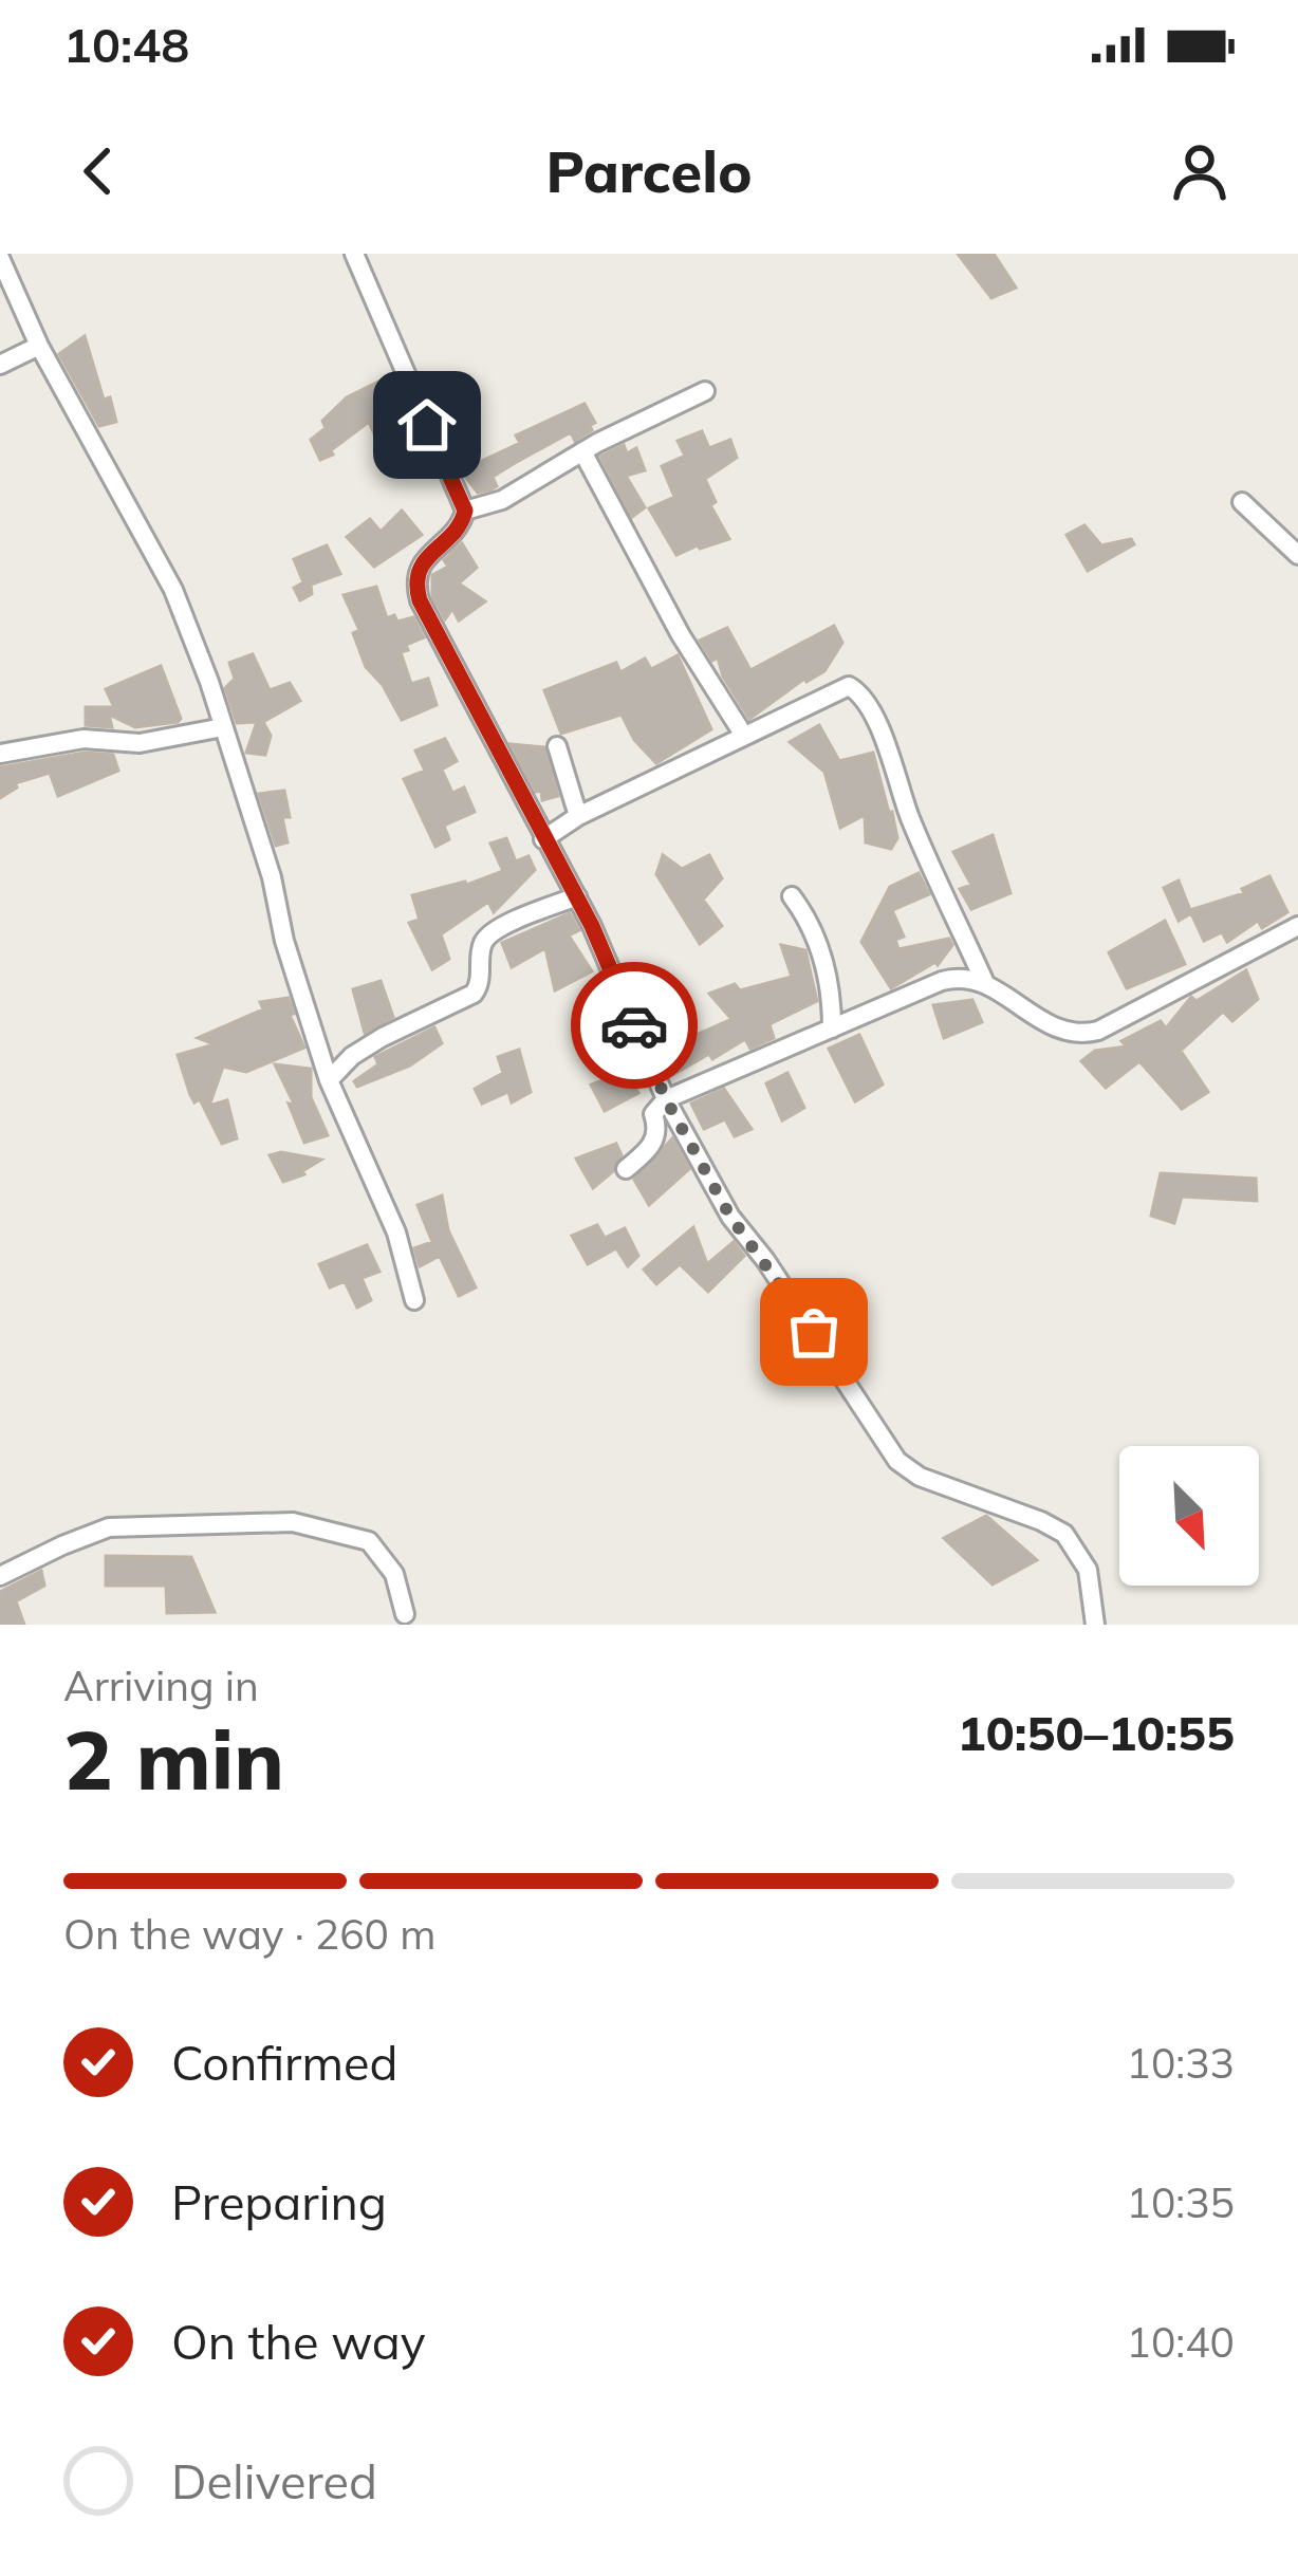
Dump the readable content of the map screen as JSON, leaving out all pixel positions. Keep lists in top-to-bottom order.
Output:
{
  "north": "bottom right",
  "page": {
    "status": "10:48",
    "header": "Parcelo",
    "heading": ["2 min", "Arriving in", "10:50–10:55"],
    "bar": "On the way · 260 m",
    "list": [
      ["Confirmed", "10:33"],
      ["Preparing", "10:35"],
      ["On the way", "10:40"],
      "Delivered"
    ]
  }
}
